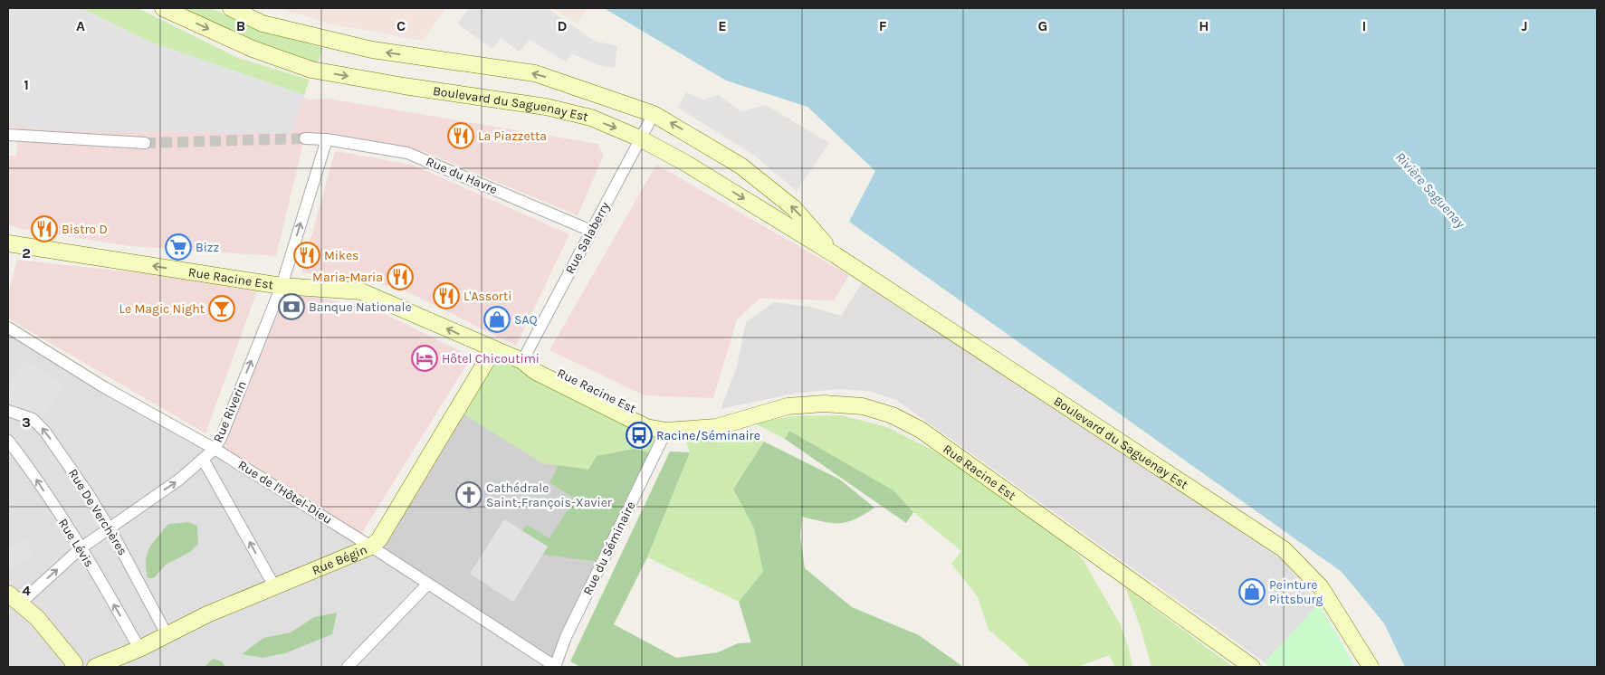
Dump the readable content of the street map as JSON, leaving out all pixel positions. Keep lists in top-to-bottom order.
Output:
{
  "streets": {
    "main road": ["Boulevard du Saguenay Est", "Rue Racine Est", "Rue Bégin"],
    "street": [
      "Rue du Havre",
      "Rue Salaberry",
      "Rue Riverin",
      "Rue de l'Hôtel-Dieu",
      "Rue De Verchères",
      "Rue Lévis",
      "Rue du Séminaire"
    ]
  },
  "crossings": [
    ["Boulevard du Saguenay Est", "Rue Salaberry"],
    ["Rue du Havre", "Rue Salaberry"],
    ["Rue du Havre", "Rue Riverin"],
    ["Rue Salaberry", "Rue Racine Est"],
    ["Rue Racine Est", "Rue Riverin"],
    ["Rue Racine Est", "Rue du Séminaire"],
    ["Rue Racine Est", "Rue Bégin"],
    ["Rue Riverin", "Rue de l'Hôtel-Dieu"],
    ["Rue Riverin", "Rue De Verchères"],
    ["Rue Riverin", "Rue Lévis"],
    ["Rue de l'Hôtel-Dieu", "Rue du Séminaire"],
    ["Rue de l'Hôtel-Dieu", "Rue Bégin"],
    ["Rue De Verchères", "Rue Bégin"],
    ["Rue Lévis", "Rue Bégin"]
  ],
  "one_way": [
    "Rue Racine Est",
    "Rue Riverin",
    "Rue De Verchères",
    "Rue Lévis"
  ],
  "water": ["Rivière Saguenay"],
  "places": {
    "restaurant": [
      "La Piazzetta",
      "Bistro D",
      "Mikes",
      "Maria-Maria",
      "L'Assorti"
    ],
    "supermarket": ["Bizz"],
    "bank": ["Banque Nationale"],
    "bar": ["Le Magic Night"],
    "shop": ["SAQ", "Peinture Pittsburg"],
    "hotel": ["Hôtel Chicoutimi"],
    "bus stop": ["Racine/Séminaire"],
    "church": ["Cathédrale Saint-François-Xavier"]
  },
  "grid": {
    "columns": [
      "A",
      "B",
      "C",
      "D",
      "E",
      "F",
      "G",
      "H",
      "I",
      "J"
    ],
    "rows": [
      "1",
      "2",
      "3",
      "4"
    ]
  }
}
